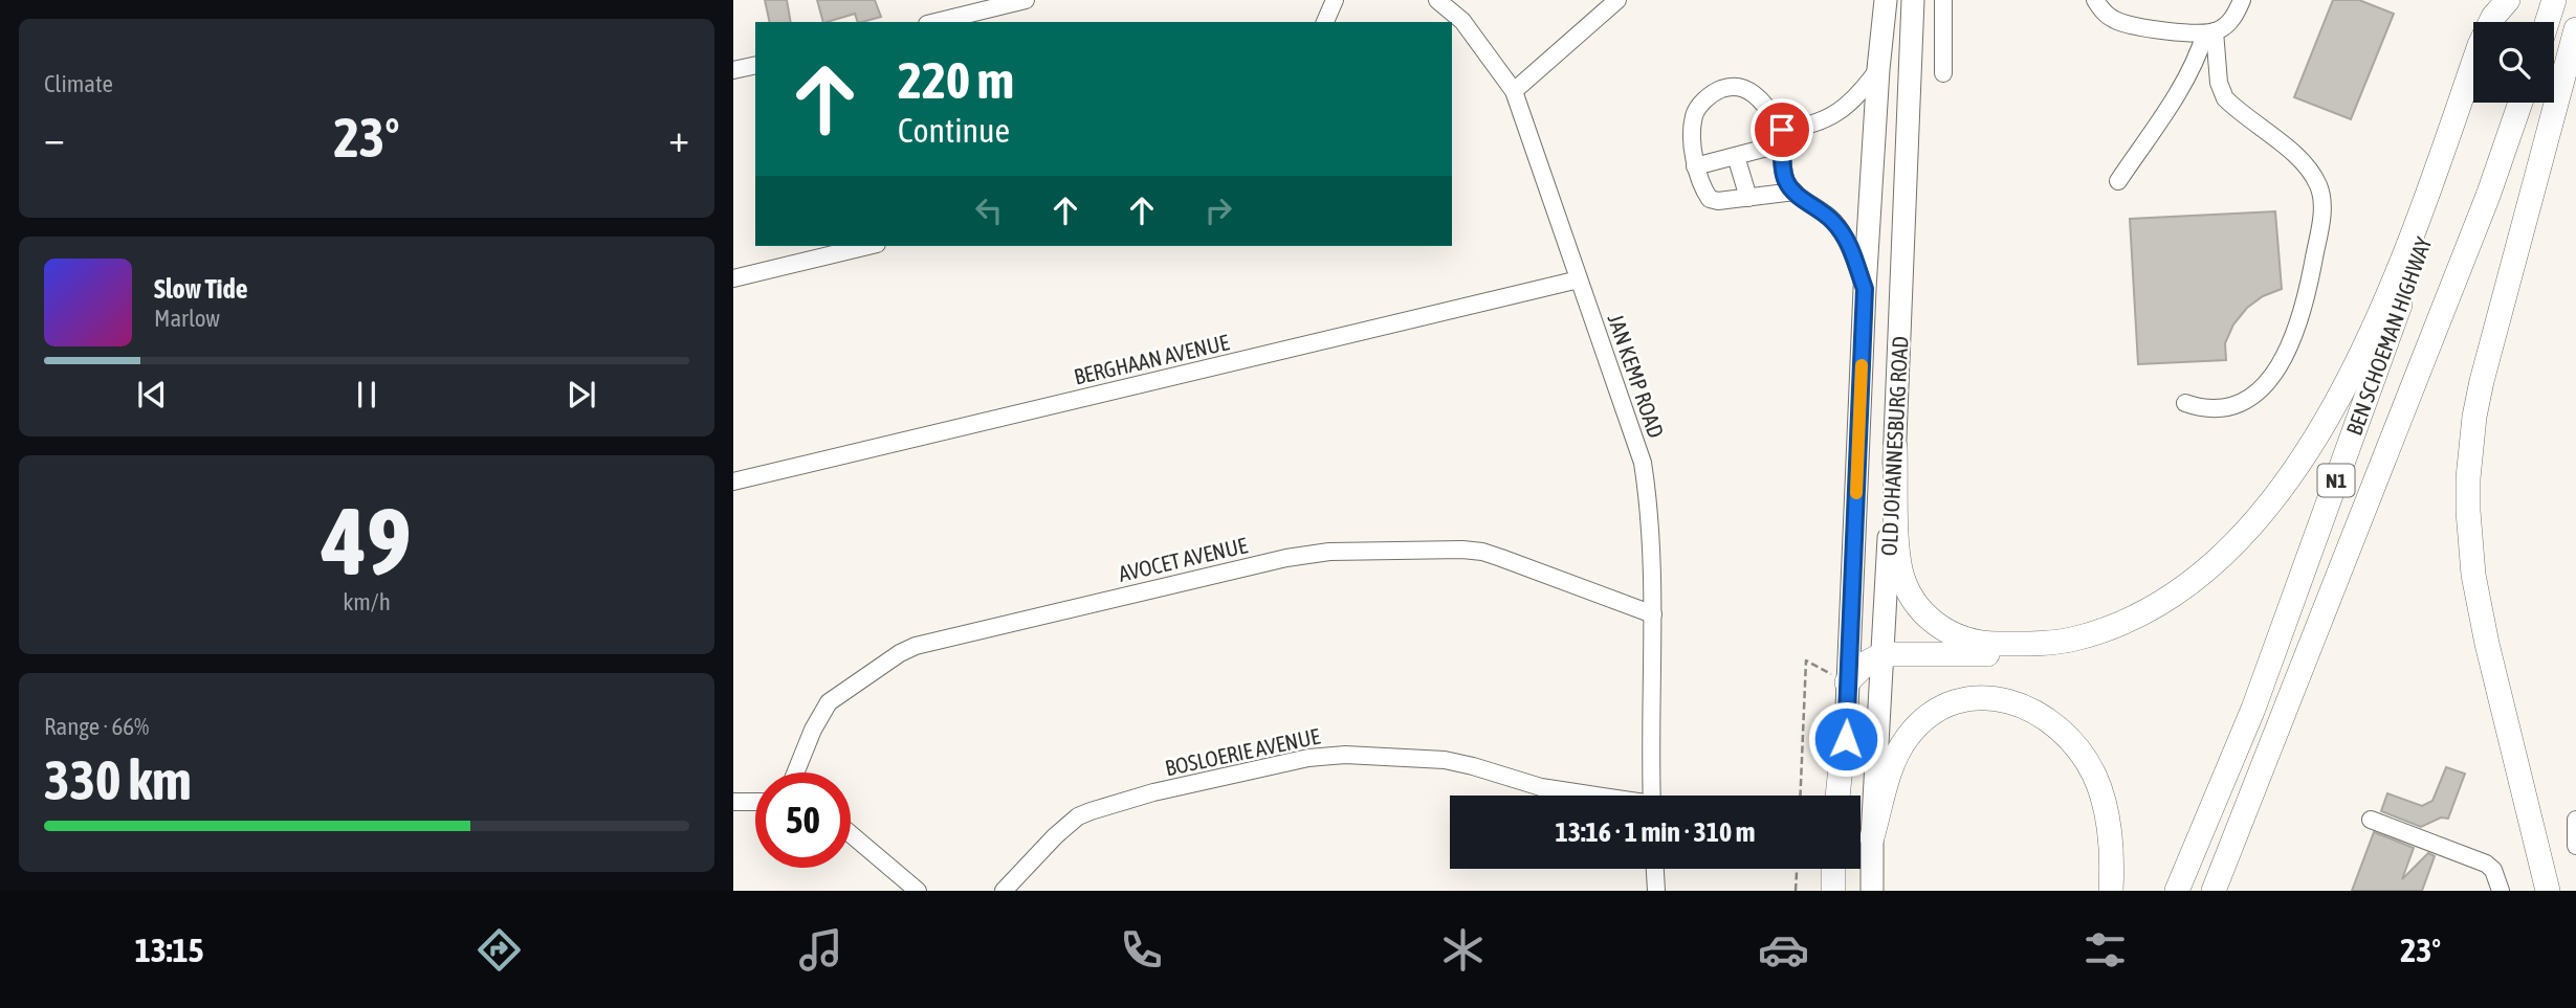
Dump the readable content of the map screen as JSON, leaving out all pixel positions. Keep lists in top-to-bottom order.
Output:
{
  "streets": {
    "highway": ["BEN SCHOEMAN HIGHWAY", "N1"],
    "main road": ["OLD JOHANNESBURG ROAD"],
    "street": [
      "BERGHAAN AVENUE",
      "JAN KEMP ROAD",
      "AVOCET AVENUE",
      "BOSLOERIE AVENUE"
    ]
  },
  "crossings": [
    ["BERGHAAN AVENUE", "JAN KEMP ROAD"],
    ["JAN KEMP ROAD", "AVOCET AVENUE"]
  ],
  "page": {
    "tile": [
      "Climate",
      ["49", "km/h"],
      ["Range · 66%", "330 km"]
    ],
    "turn": ["220 m", "Continue"],
    "heat": ["−", "23°", "+"],
    "song": ["Slow Tide", "Marlow"],
    "limit": "50",
    "trip": "13:16 · 1 min · 310 m",
    "tabs": ["13:15", "23°"]
  }
}
